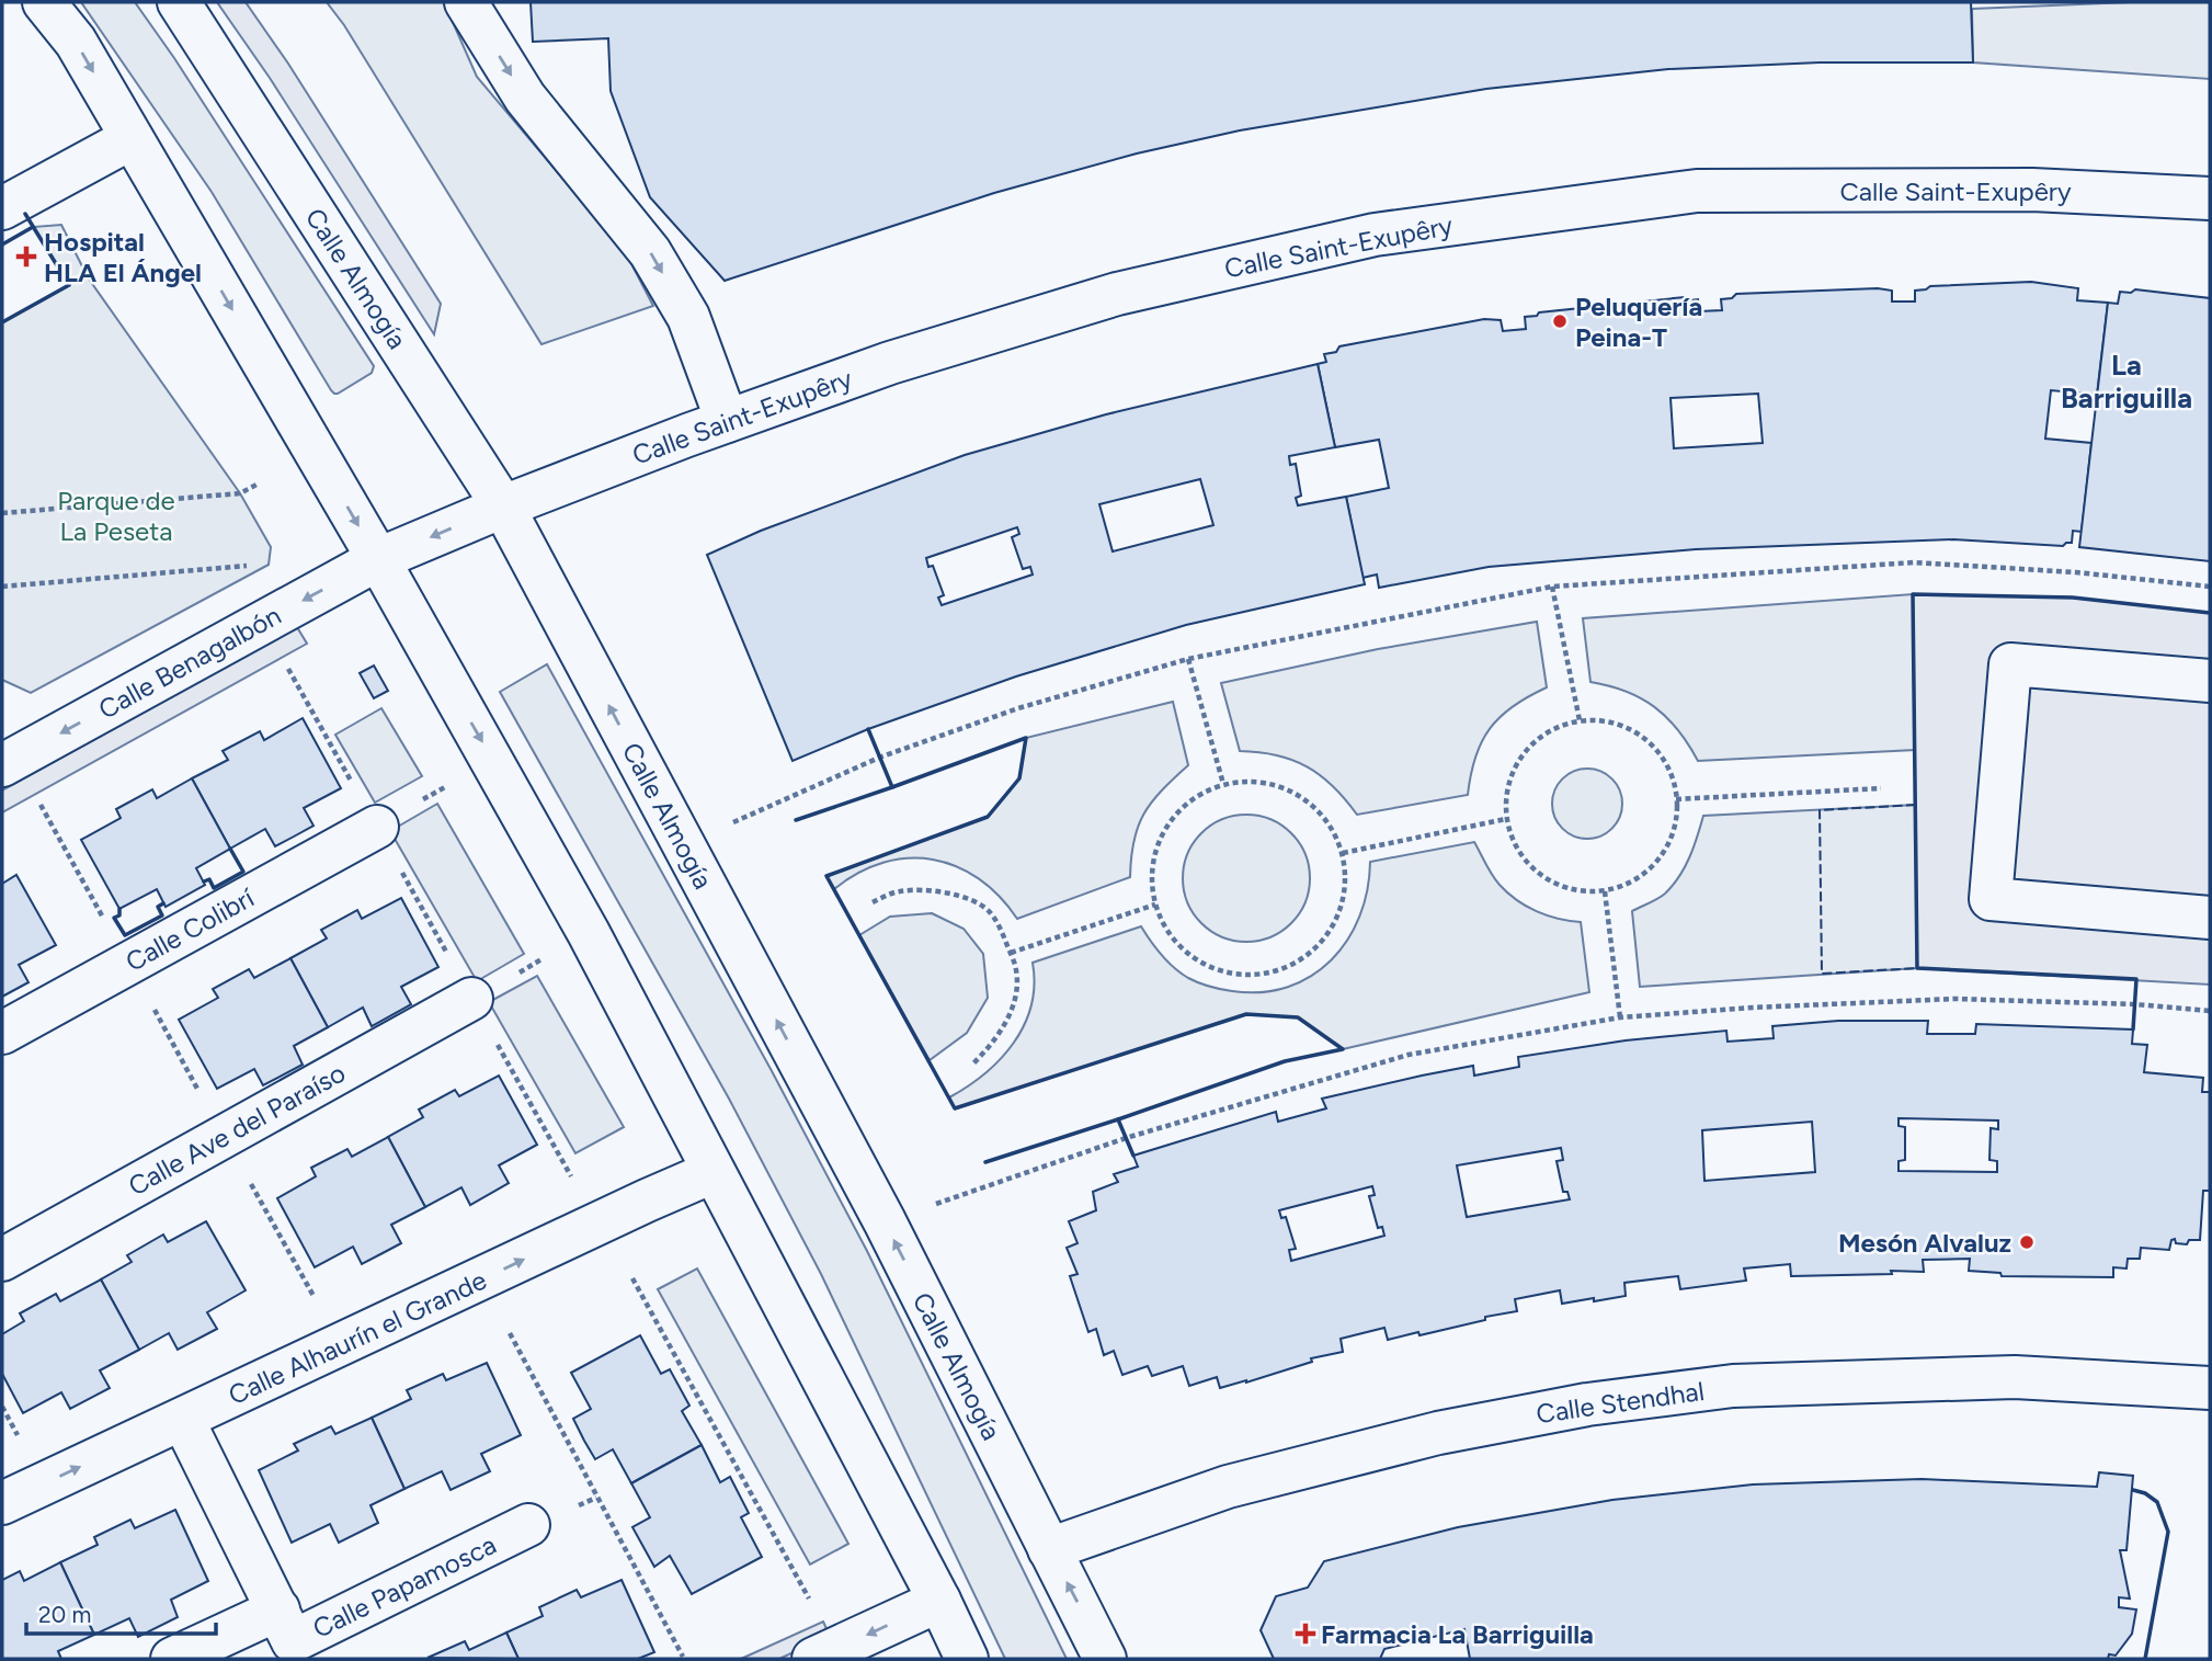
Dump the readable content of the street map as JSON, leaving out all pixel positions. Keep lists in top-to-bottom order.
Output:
{
  "streets": {
    "street": [
      "Calle Saint-Exupêry",
      "Calle Almogía",
      "Calle Benagalbón",
      "Calle Colibrí",
      "Calle Ave del Paraíso",
      "Calle Alhaurín el Grande",
      "Calle Stendhal",
      "Calle Papamosca"
    ]
  },
  "crossings": [
    ["Calle Saint-Exupêry", "Calle Almogía"],
    ["Calle Saint-Exupêry", "Calle Benagalbón"],
    ["Calle Almogía", "Calle Stendhal"]
  ],
  "one_way": ["Calle Benagalbón", "Calle Alhaurín el Grande"],
  "districts": ["La Barriguilla"],
  "parks": ["Parque de La Peseta"],
  "places": {
    "health": ["Hospital HLA El Ángel", "Farmacia La Barriguilla"],
    "other": ["Peluquería Peina-T", "Mesón Alvaluz"]
  },
  "scale_bar": "20 m"
}
